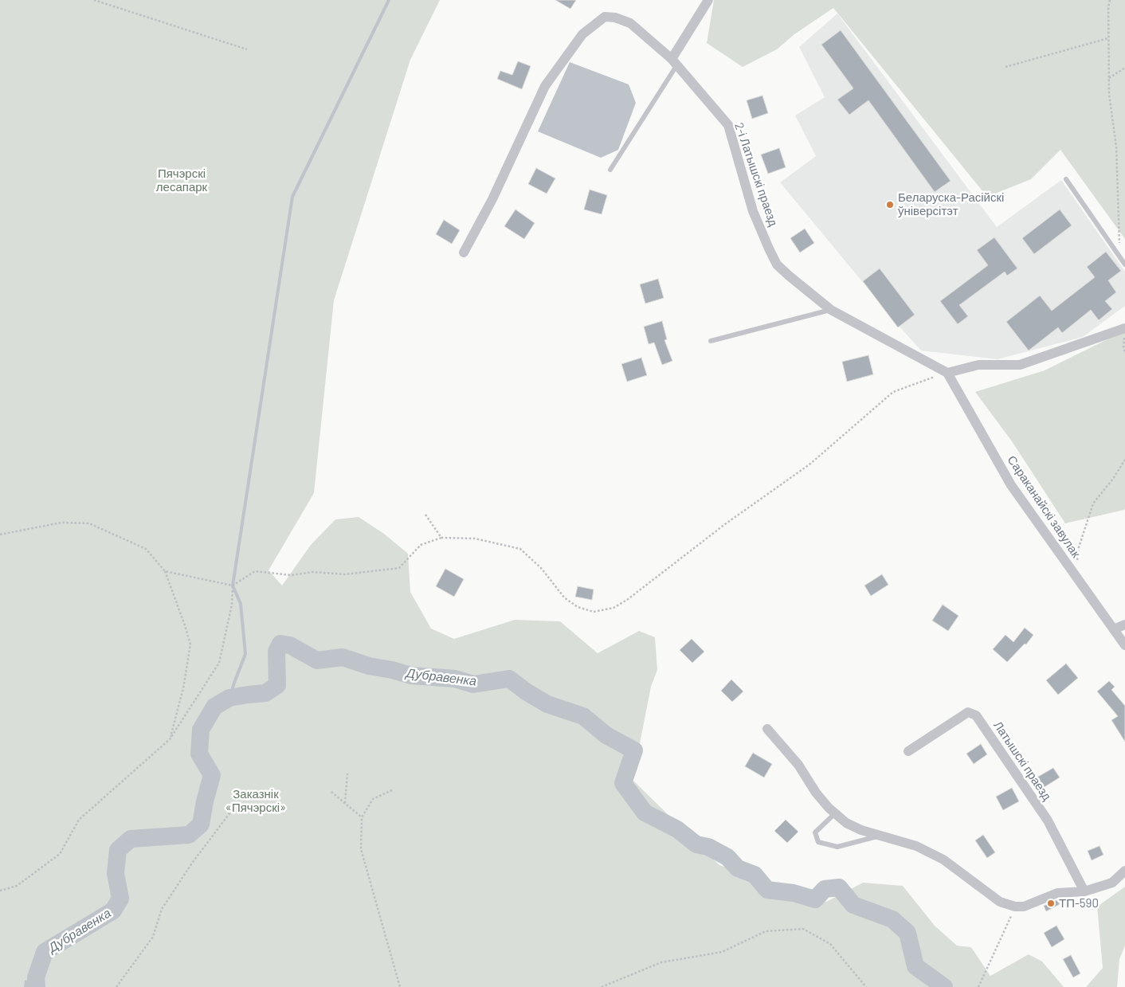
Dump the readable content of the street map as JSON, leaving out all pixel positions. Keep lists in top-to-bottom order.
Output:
{
  "streets": {
    "street": ["2-і Латышскі праезд", "Сараканайскі завулак", "Латышскі праезд"]
  },
  "crossings": [
    ["2-і Латышскі праезд", "Сараканайскі завулак"]
  ],
  "water": ["Дубравенка"],
  "parks": ["Пячэрскі лесапарк", "Заказнік «Пячэрскі»"],
  "places": ["Беларуска-Расійскі ўніверсітэт", "ТП-590"]
}
